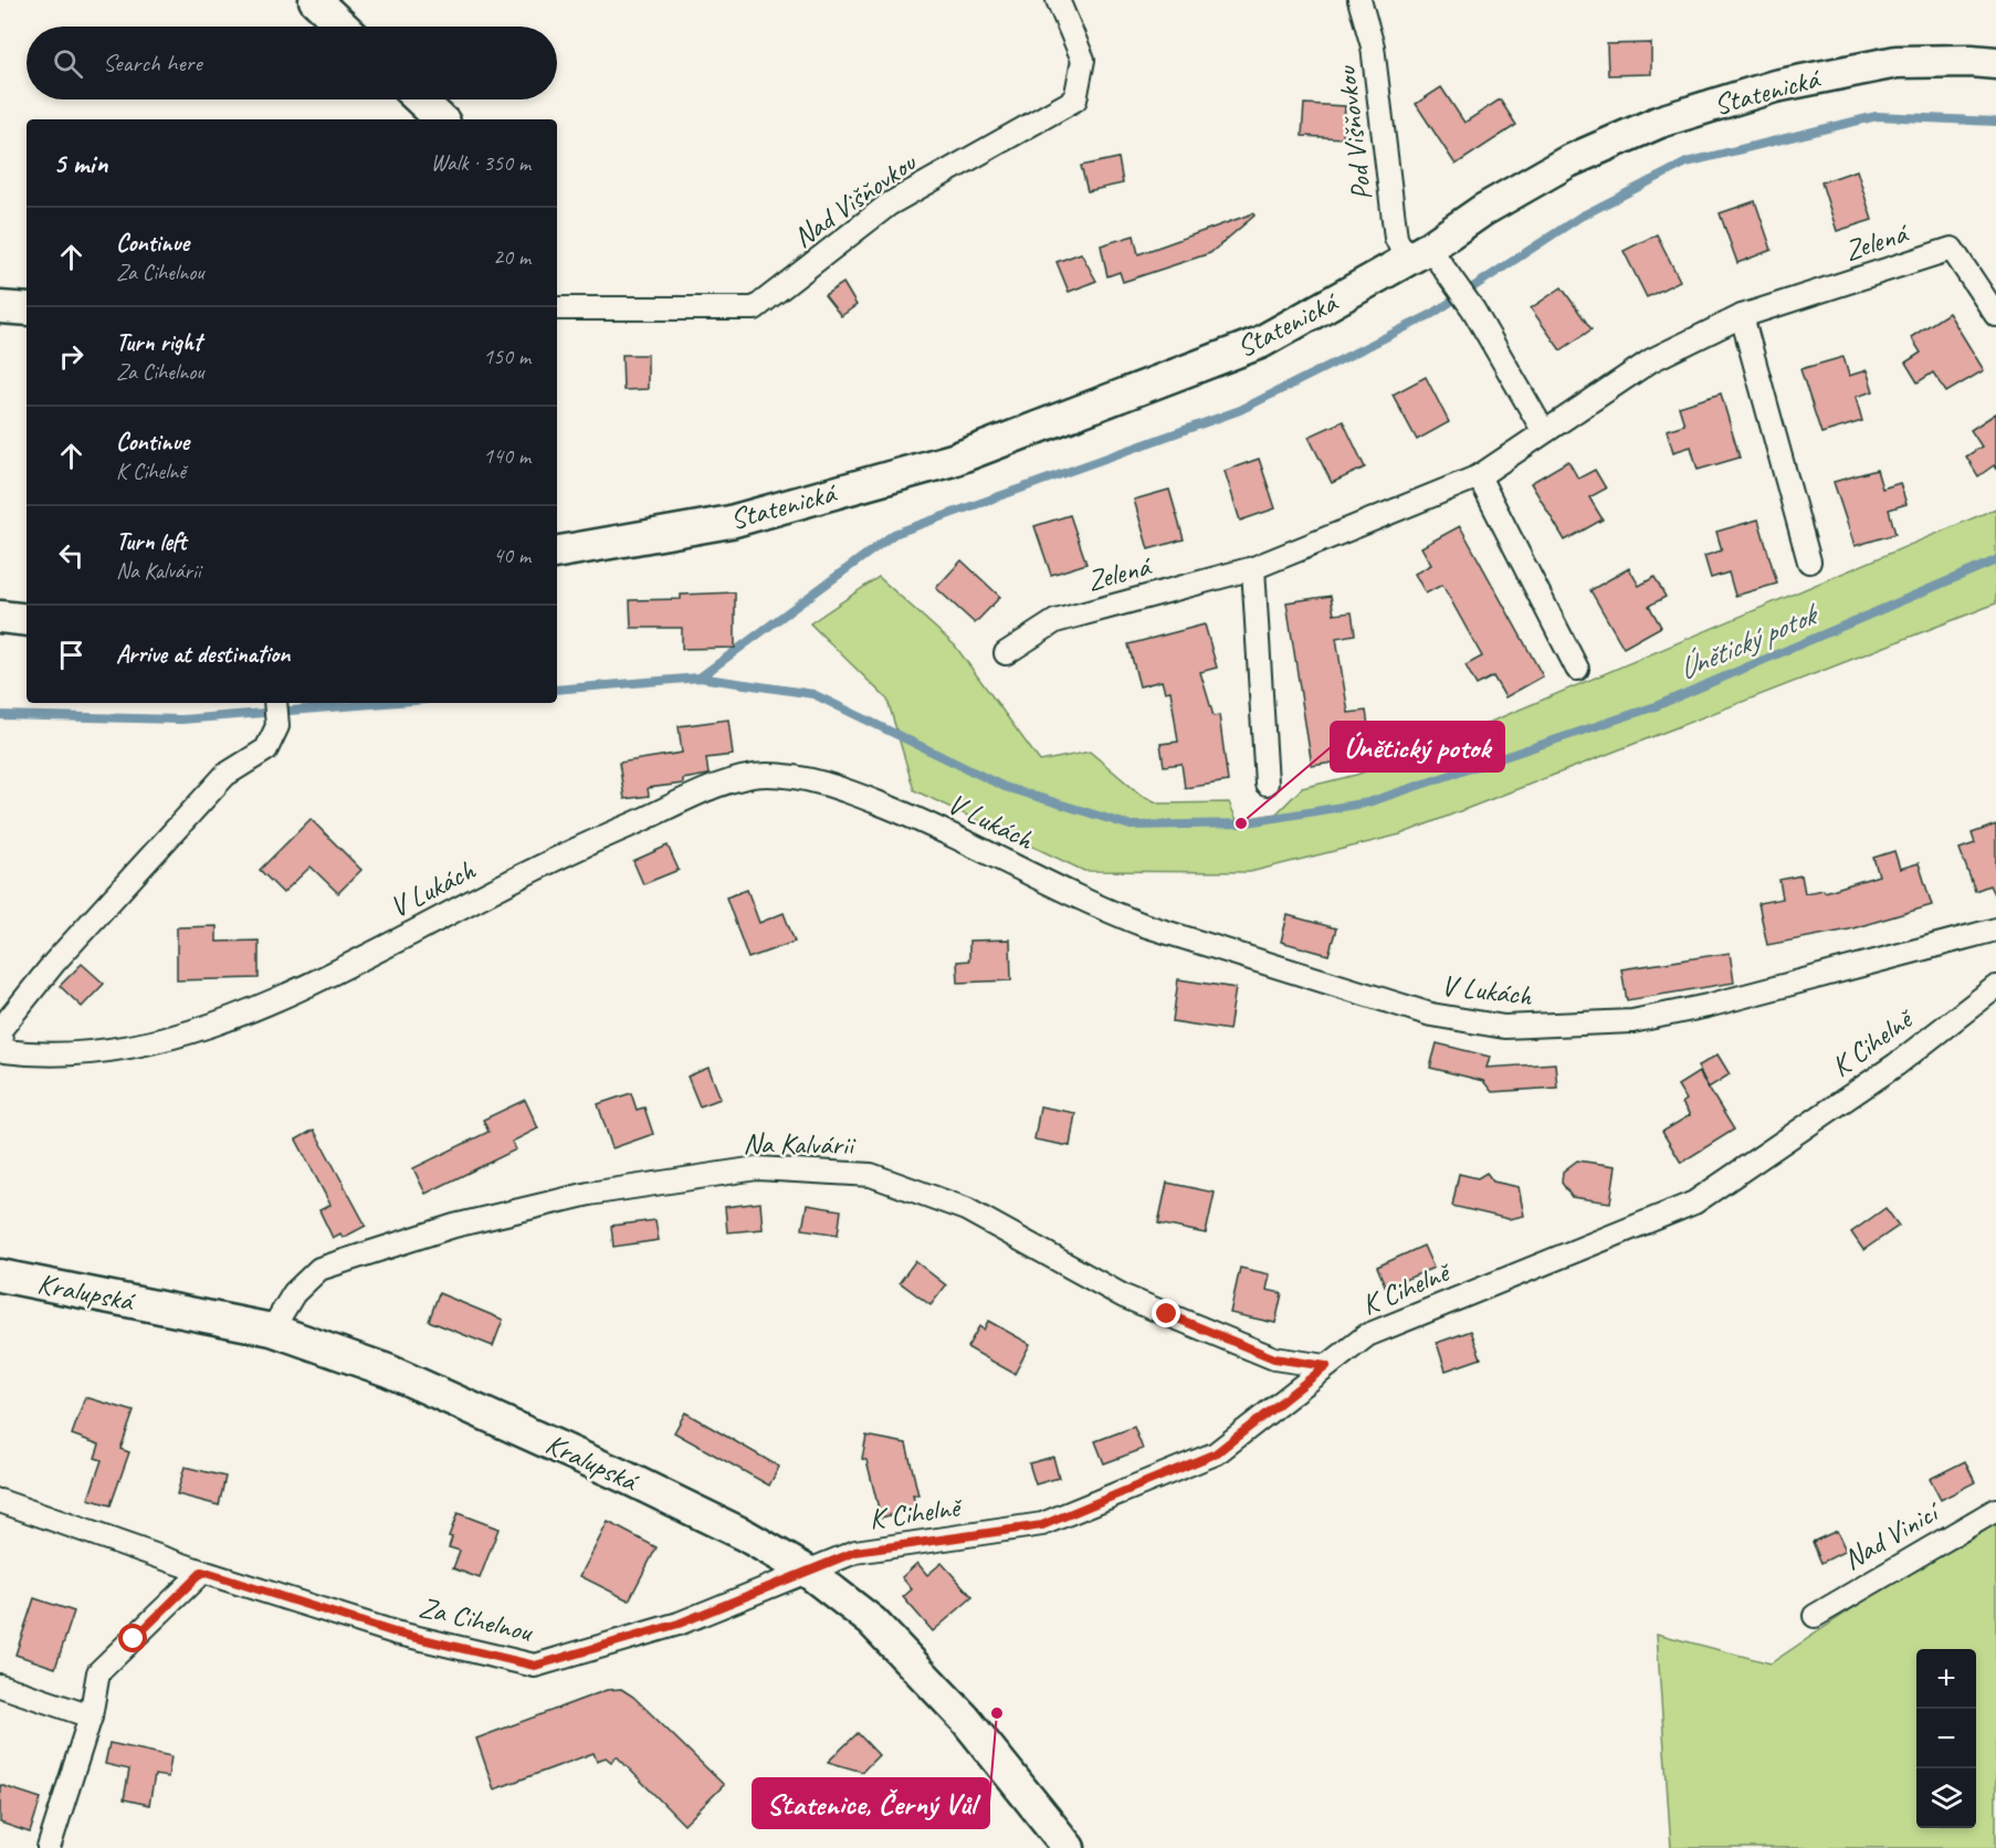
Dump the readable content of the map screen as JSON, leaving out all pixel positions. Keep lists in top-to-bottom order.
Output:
{
  "streets": {
    "street": [
      "Statenická",
      "Pod Višňovkou",
      "Nad Višňovkou",
      "Zelená",
      "V Lukách",
      "K Cihelně",
      "Na Kalvárii",
      "Kralupská",
      "Nad Vinicí",
      "Za Cihelnou"
    ]
  },
  "crossings": [
    ["Statenická", "Pod Višňovkou"],
    ["K Cihelně", "Na Kalvárii"],
    ["K Cihelně", "Kralupská"],
    ["K Cihelně", "Za Cihelnou"],
    ["Na Kalvárii", "Kralupská"],
    ["Kralupská", "Za Cihelnou"]
  ],
  "water": ["Únětický potok"],
  "places": ["Únětický potok", "Statenice, Černý Vůl"],
  "page": {
    "search": "Search here",
    "heading": ["5 min", "Walk · 350 m"],
    "list": [
      ["Continue", "Za Cihelnou", "20 m"],
      ["Turn right", "Za Cihelnou", "150 m"],
      ["Continue", "K Cihelně", "140 m"],
      ["Turn left", "Na Kalvárii", "40 m"],
      "Arrive at destination"
    ],
    "map_buttons": ["+", "−"]
  }
}
